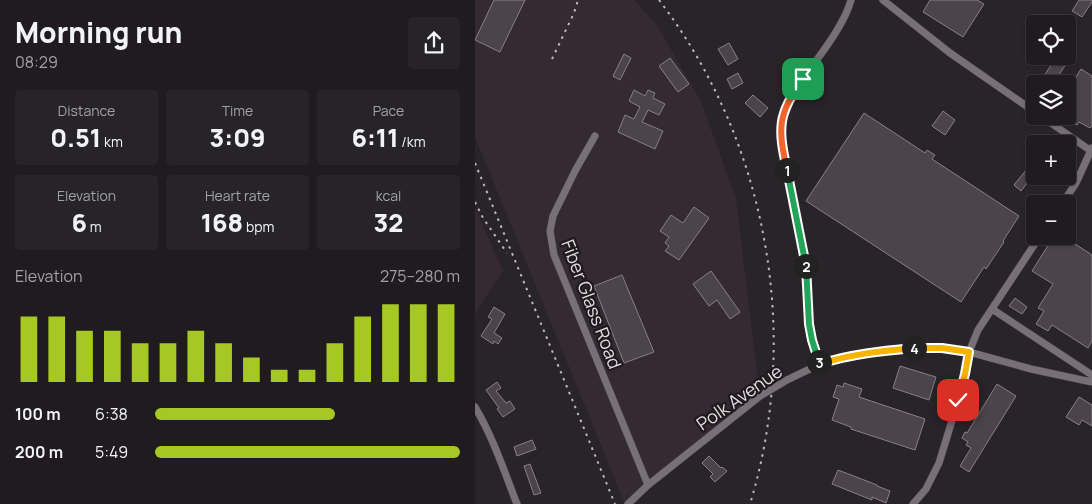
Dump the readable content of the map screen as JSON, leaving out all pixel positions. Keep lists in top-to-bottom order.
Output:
{
  "streets": {
    "street": ["Fiber Glass Road", "Polk Avenue"]
  },
  "crossings": [
    ["Fiber Glass Road", "Polk Avenue"]
  ],
  "page": {
    "heading": ["Morning run", "08:29"],
    "map_buttons": ["+", "−"],
    "stats": [
      ["Distance", "0.51 km"],
      ["Time", "3:09"],
      ["Pace", "6:11 /km"],
      ["Elevation", "6 m"],
      ["Heart rate", "168 bpm"],
      ["kcal", "32"]
    ],
    "pins": [
      "1",
      "2",
      "4",
      "3"
    ],
    "chart": ["Elevation", "275–280 m"],
    "list": [
      {
        "name": "100 m",
        "note": "6:38"
      },
      {
        "name": "200 m",
        "note": "5:49"
      }
    ]
  }
}
